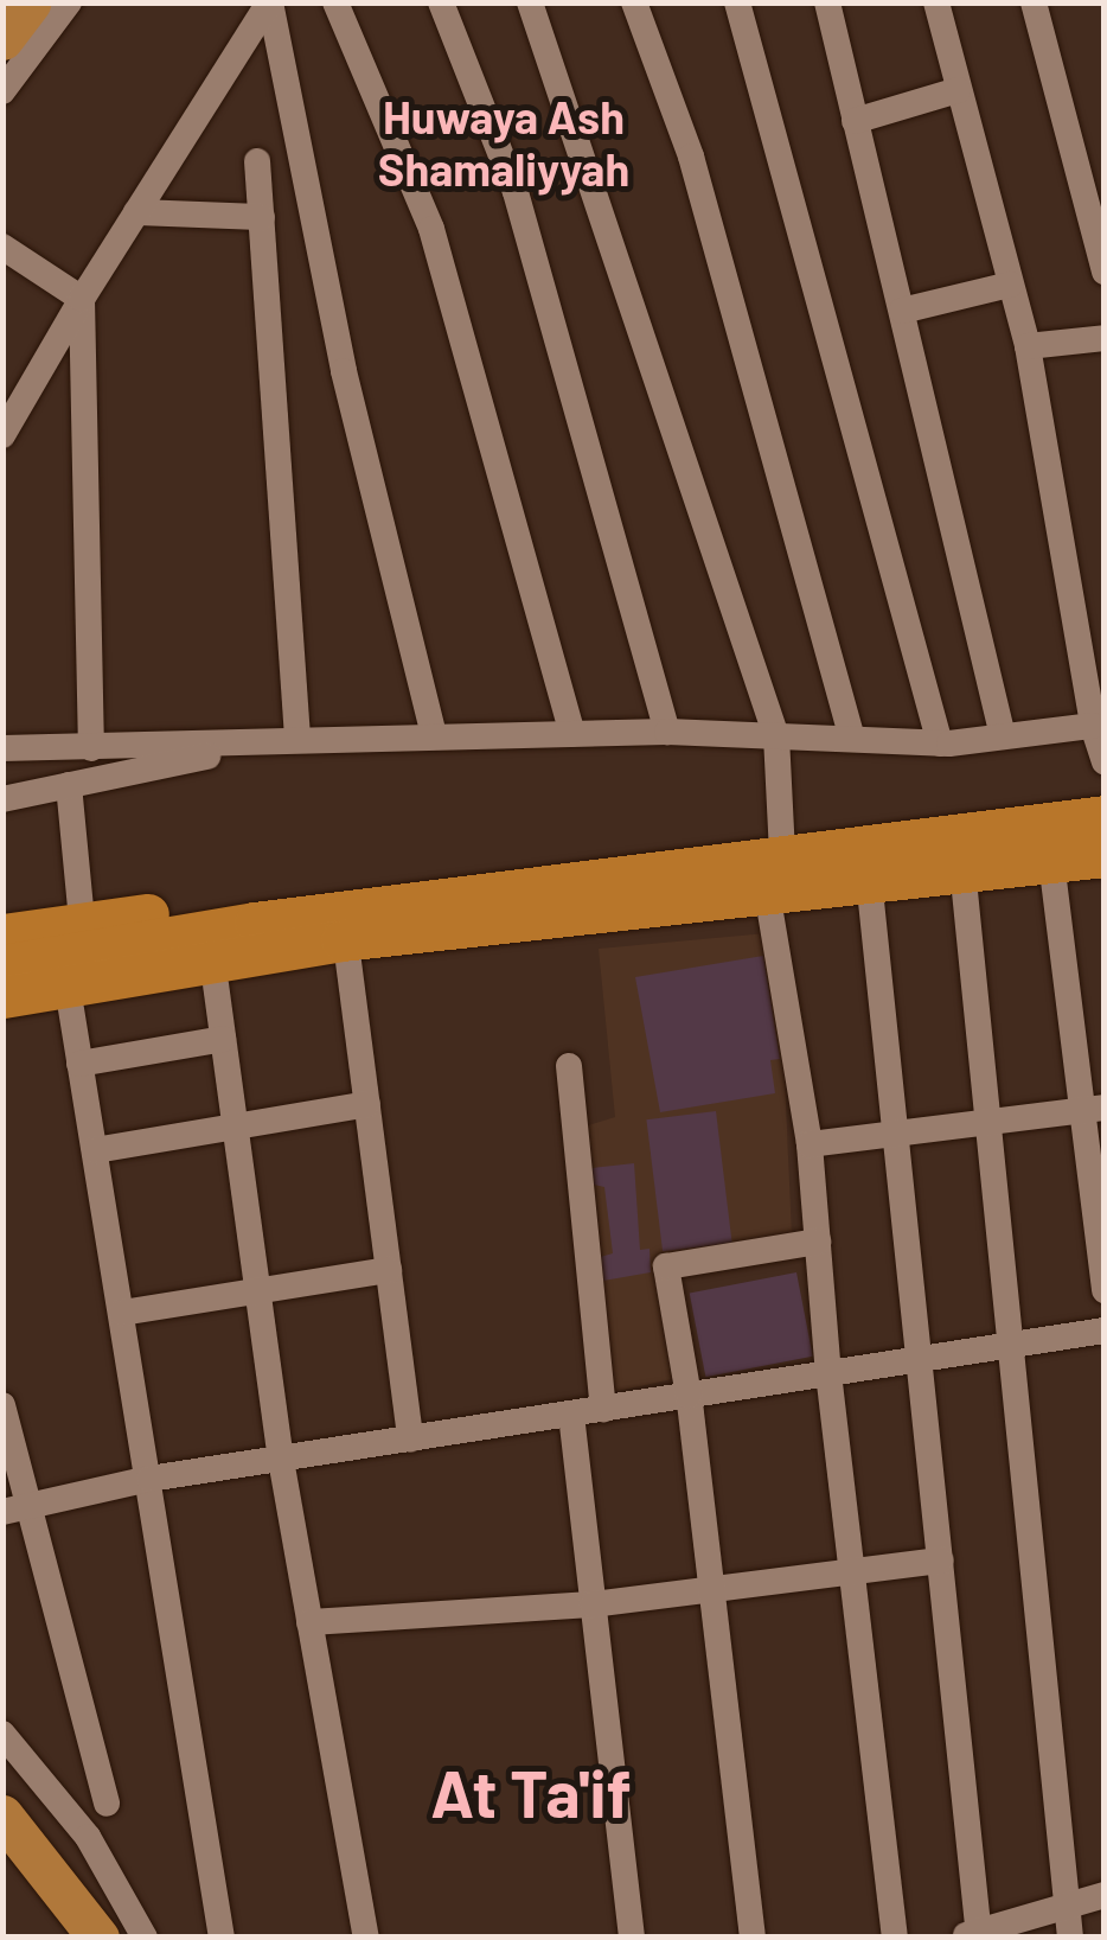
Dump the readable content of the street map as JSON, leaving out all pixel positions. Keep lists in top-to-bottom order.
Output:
{
  "districts": ["Huwaya Ash Shamaliyyah", "At Ta'if"]
}
